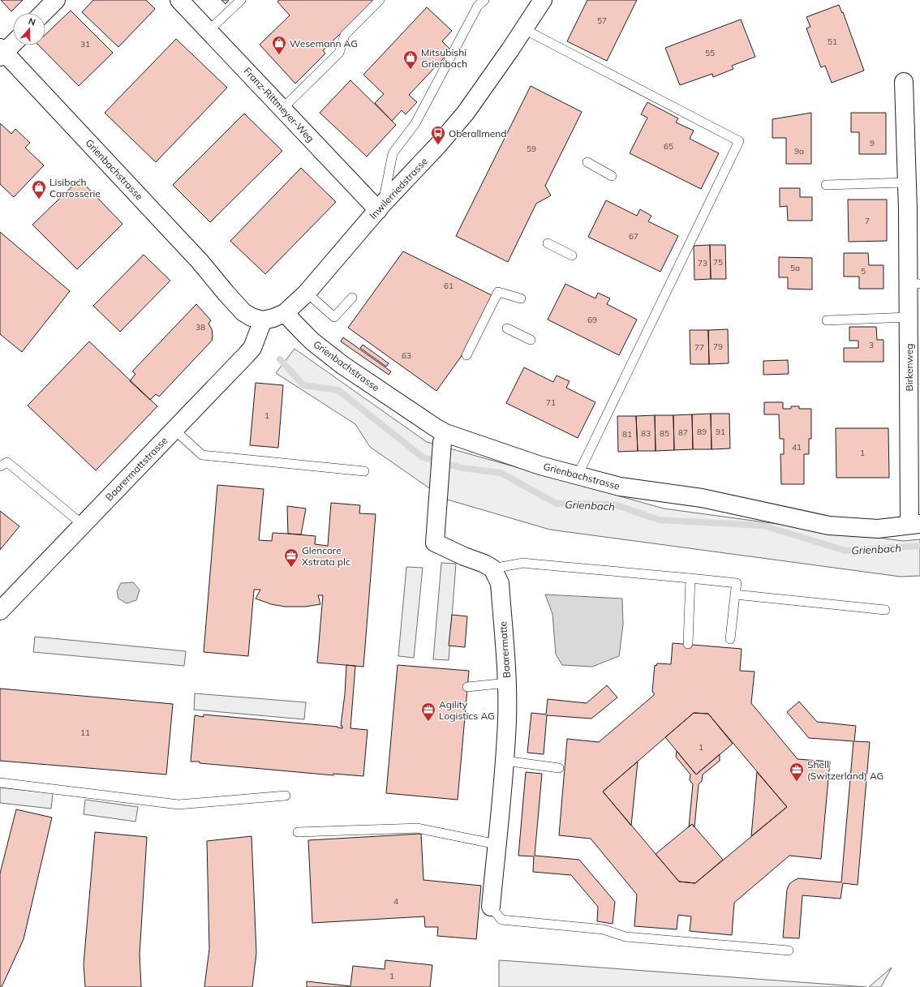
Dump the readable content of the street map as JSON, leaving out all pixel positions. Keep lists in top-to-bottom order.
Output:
{
  "streets": {
    "street": [
      "Franz-Rittmeyer-Weg",
      "Grienbachstrasse",
      "Inwilerriedstrasse",
      "Birkenweg",
      "Baarermattstrasse",
      "Baarermatte"
    ]
  },
  "crossings": [
    ["Franz-Rittmeyer-Weg", "Inwilerriedstrasse"],
    ["Grienbachstrasse", "Inwilerriedstrasse"],
    ["Grienbachstrasse", "Birkenweg"],
    ["Grienbachstrasse", "Baarermattstrasse"],
    ["Inwilerriedstrasse", "Baarermattstrasse"]
  ],
  "water": ["Grienbach"],
  "places": {
    "shop": ["Wesemann AG", "Mitsubishi Grienbach", "Lisibach Carrosserie"],
    "bus stop": ["Oberallmend"],
    "office": ["Glencore Xstrata plc", "Agility Logistics AG", "Shell (Switzerland) AG"]
  },
  "house_numbers": [
    "57",
    "51",
    "31",
    "55",
    "9",
    "65",
    "59",
    "9a",
    "7",
    "67",
    "75",
    "73",
    "5a",
    "5",
    "61",
    "69",
    "38",
    "3",
    "79",
    "77",
    "63",
    "71",
    "1",
    "89",
    "91",
    "87",
    "83",
    "85",
    "81",
    "41",
    "1",
    "11",
    "1",
    "4",
    "1"
  ],
  "north": "top"
}
